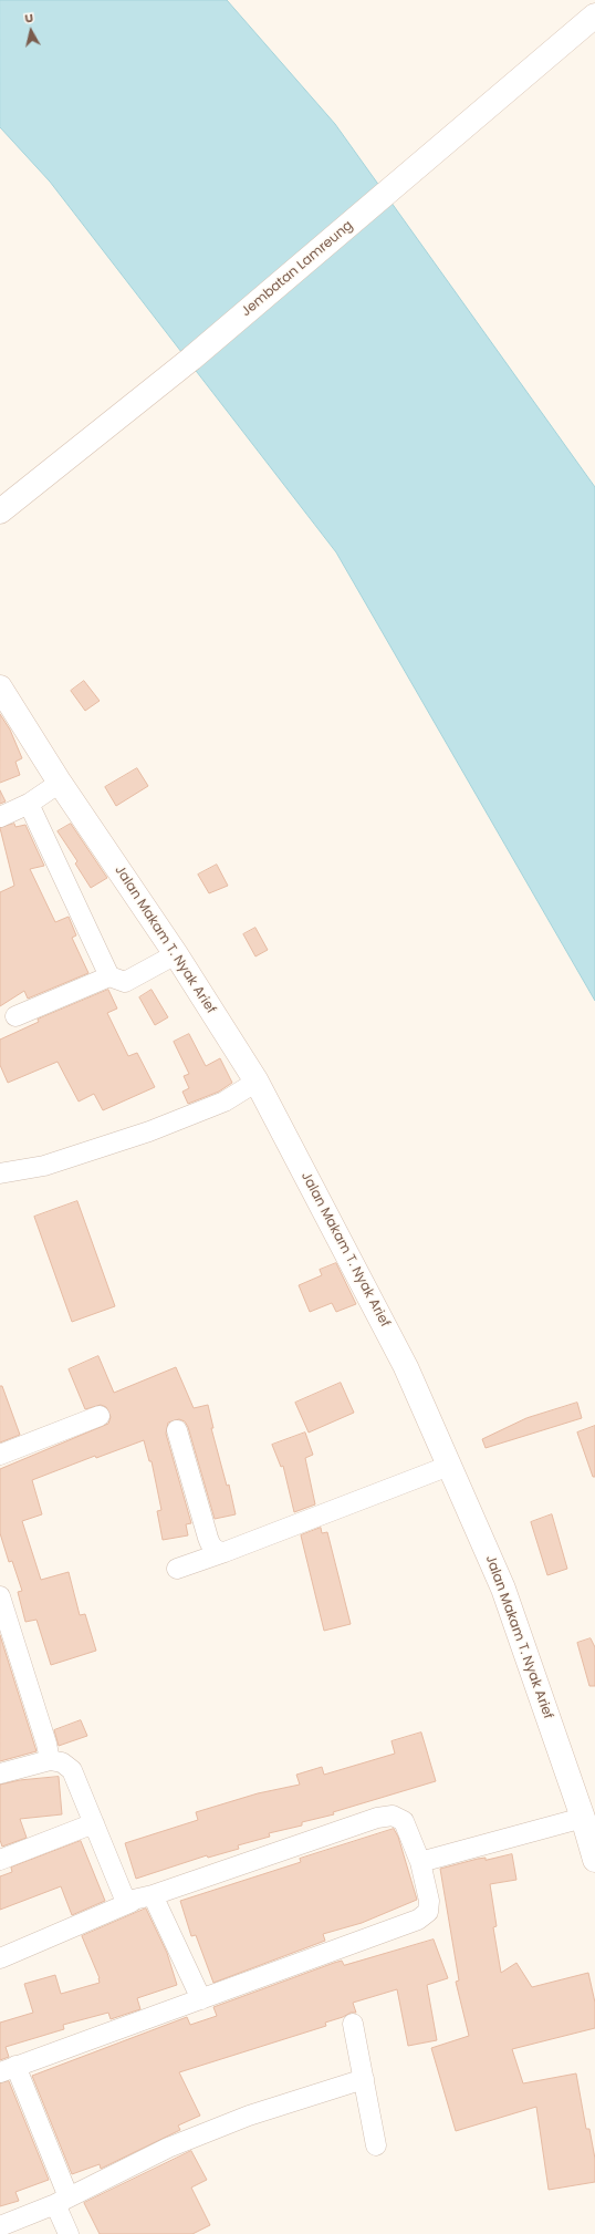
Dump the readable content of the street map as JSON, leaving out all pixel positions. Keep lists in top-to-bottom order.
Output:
{
  "streets": {
    "street": ["Jembatan Lamreung", "Jalan Makam T. Nyak Arief"]
  },
  "north": "top"
}
